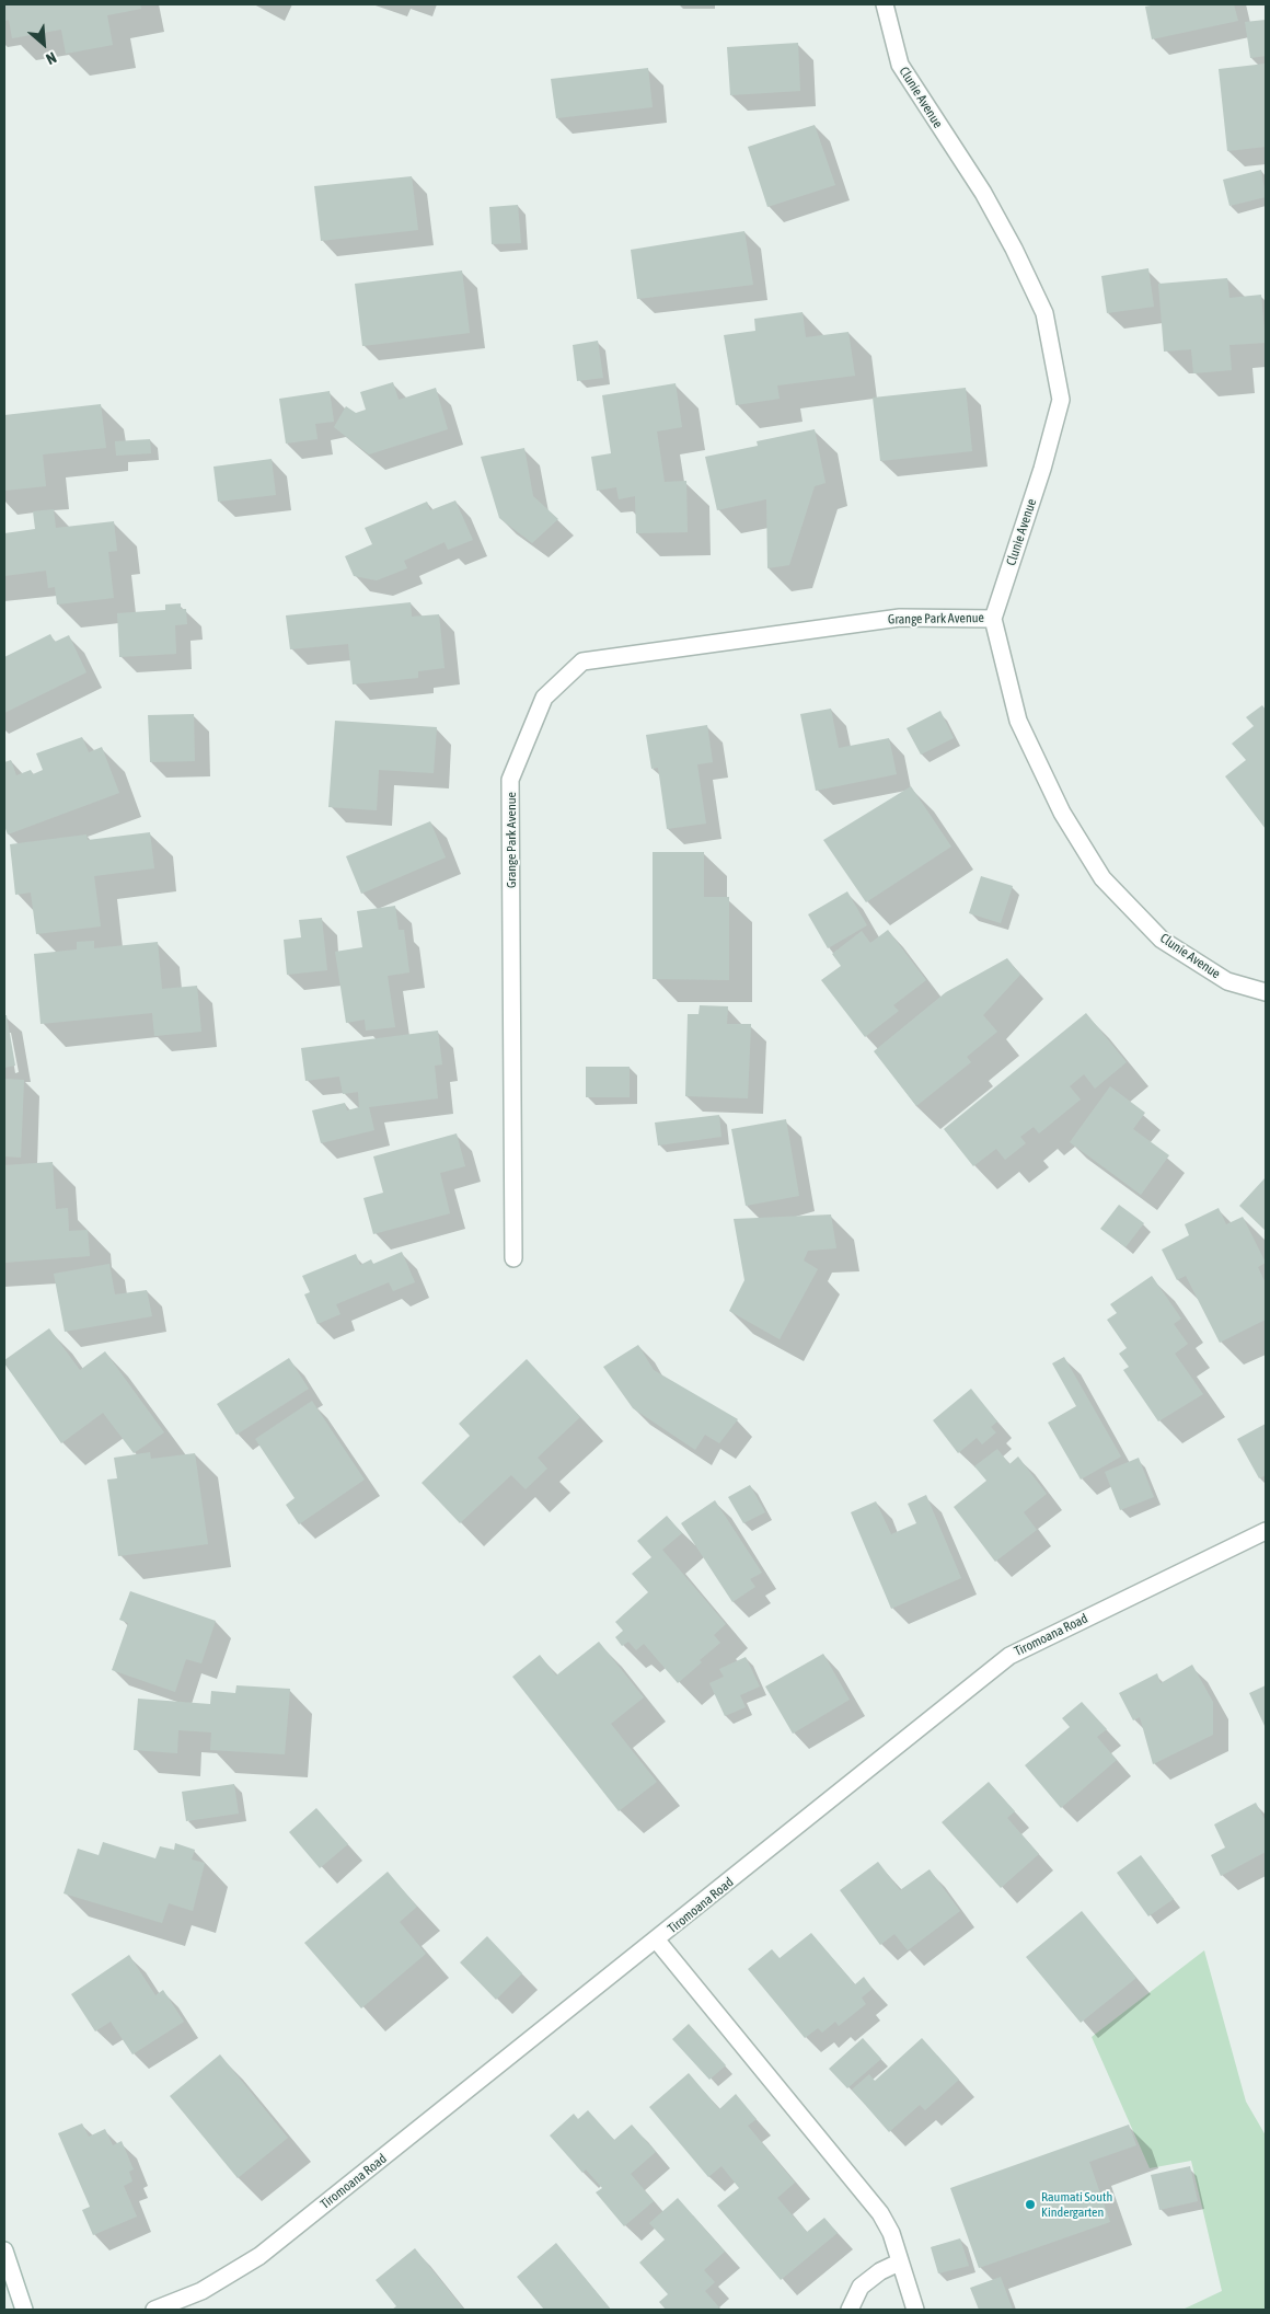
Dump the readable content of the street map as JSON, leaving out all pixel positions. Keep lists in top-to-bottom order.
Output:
{
  "streets": {
    "street": ["Clunie Avenue", "Grange Park Avenue", "Tiromoana Road"]
  },
  "crossings": [
    ["Clunie Avenue", "Grange Park Avenue"]
  ],
  "places": ["Raumati South Kindergarten"],
  "north": "bottom right"
}
